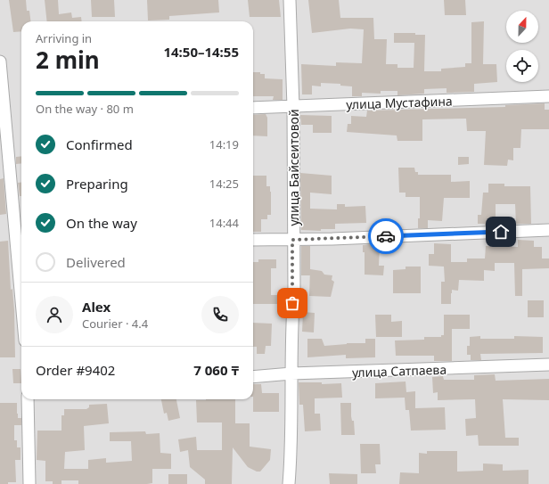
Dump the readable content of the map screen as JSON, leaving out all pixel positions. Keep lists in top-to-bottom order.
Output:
{
  "streets": {
    "street": ["улица Мустафина", "улица Байсеитовой", "улица Сатпаева"]
  },
  "crossings": [
    ["улица Мустафина", "улица Байсеитовой"],
    ["улица Байсеитовой", "улица Сатпаева"]
  ],
  "north": "top",
  "page": {
    "heading": ["2 min", "Arriving in", "14:50–14:55"],
    "panel": [
      "Alex",
      "Courier · 4.4",
      "Order #9402",
      "7 060 ₸"
    ],
    "bar": "On the way · 80 m",
    "list": [
      ["Confirmed", "14:19"],
      ["Preparing", "14:25"],
      ["On the way", "14:44"],
      "Delivered"
    ]
  }
}
